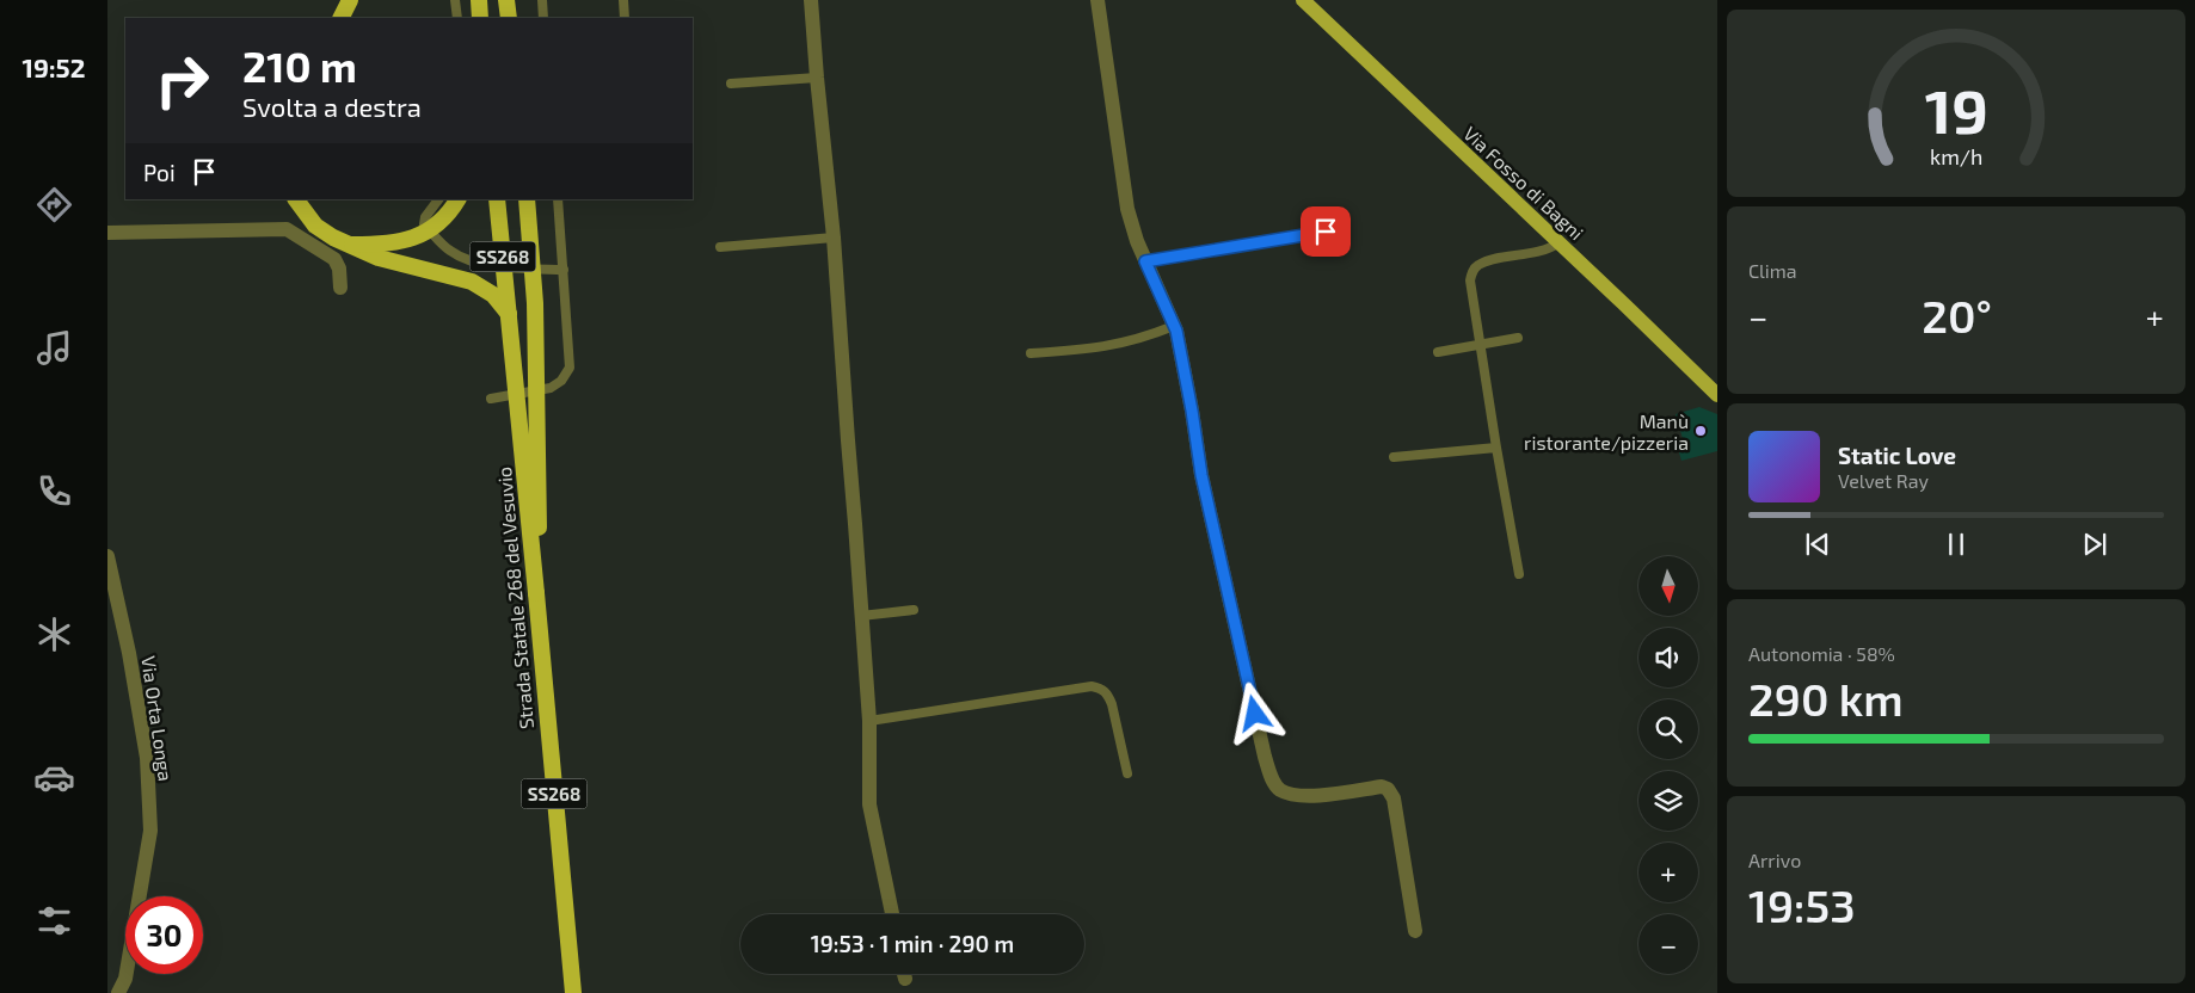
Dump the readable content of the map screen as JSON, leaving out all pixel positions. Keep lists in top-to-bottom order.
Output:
{
  "streets": {
    "highway": ["SS268", "Strada Statale 268 del Vesuvio"],
    "main road": ["Via Fosso di Bagni"],
    "street": ["Via Orta Longa"]
  },
  "places": ["Manù ristorante/pizzeria"],
  "north": "bottom",
  "page": {
    "tabs": "19:52",
    "turn": ["210 m", "Svolta a destra"],
    "then": "Poi",
    "tile": [
      "Clima",
      ["Autonomia · 58%", "290 km"],
      ["Arrivo", "19:53"]
    ],
    "heat": ["−", "20°", "+"],
    "song": ["Static Love", "Velvet Ray"],
    "map_buttons": ["+", "−"],
    "limit": "30",
    "trip": "19:53 · 1 min · 290 m",
    "gauge": ["19", "km/h"]
  }
}
